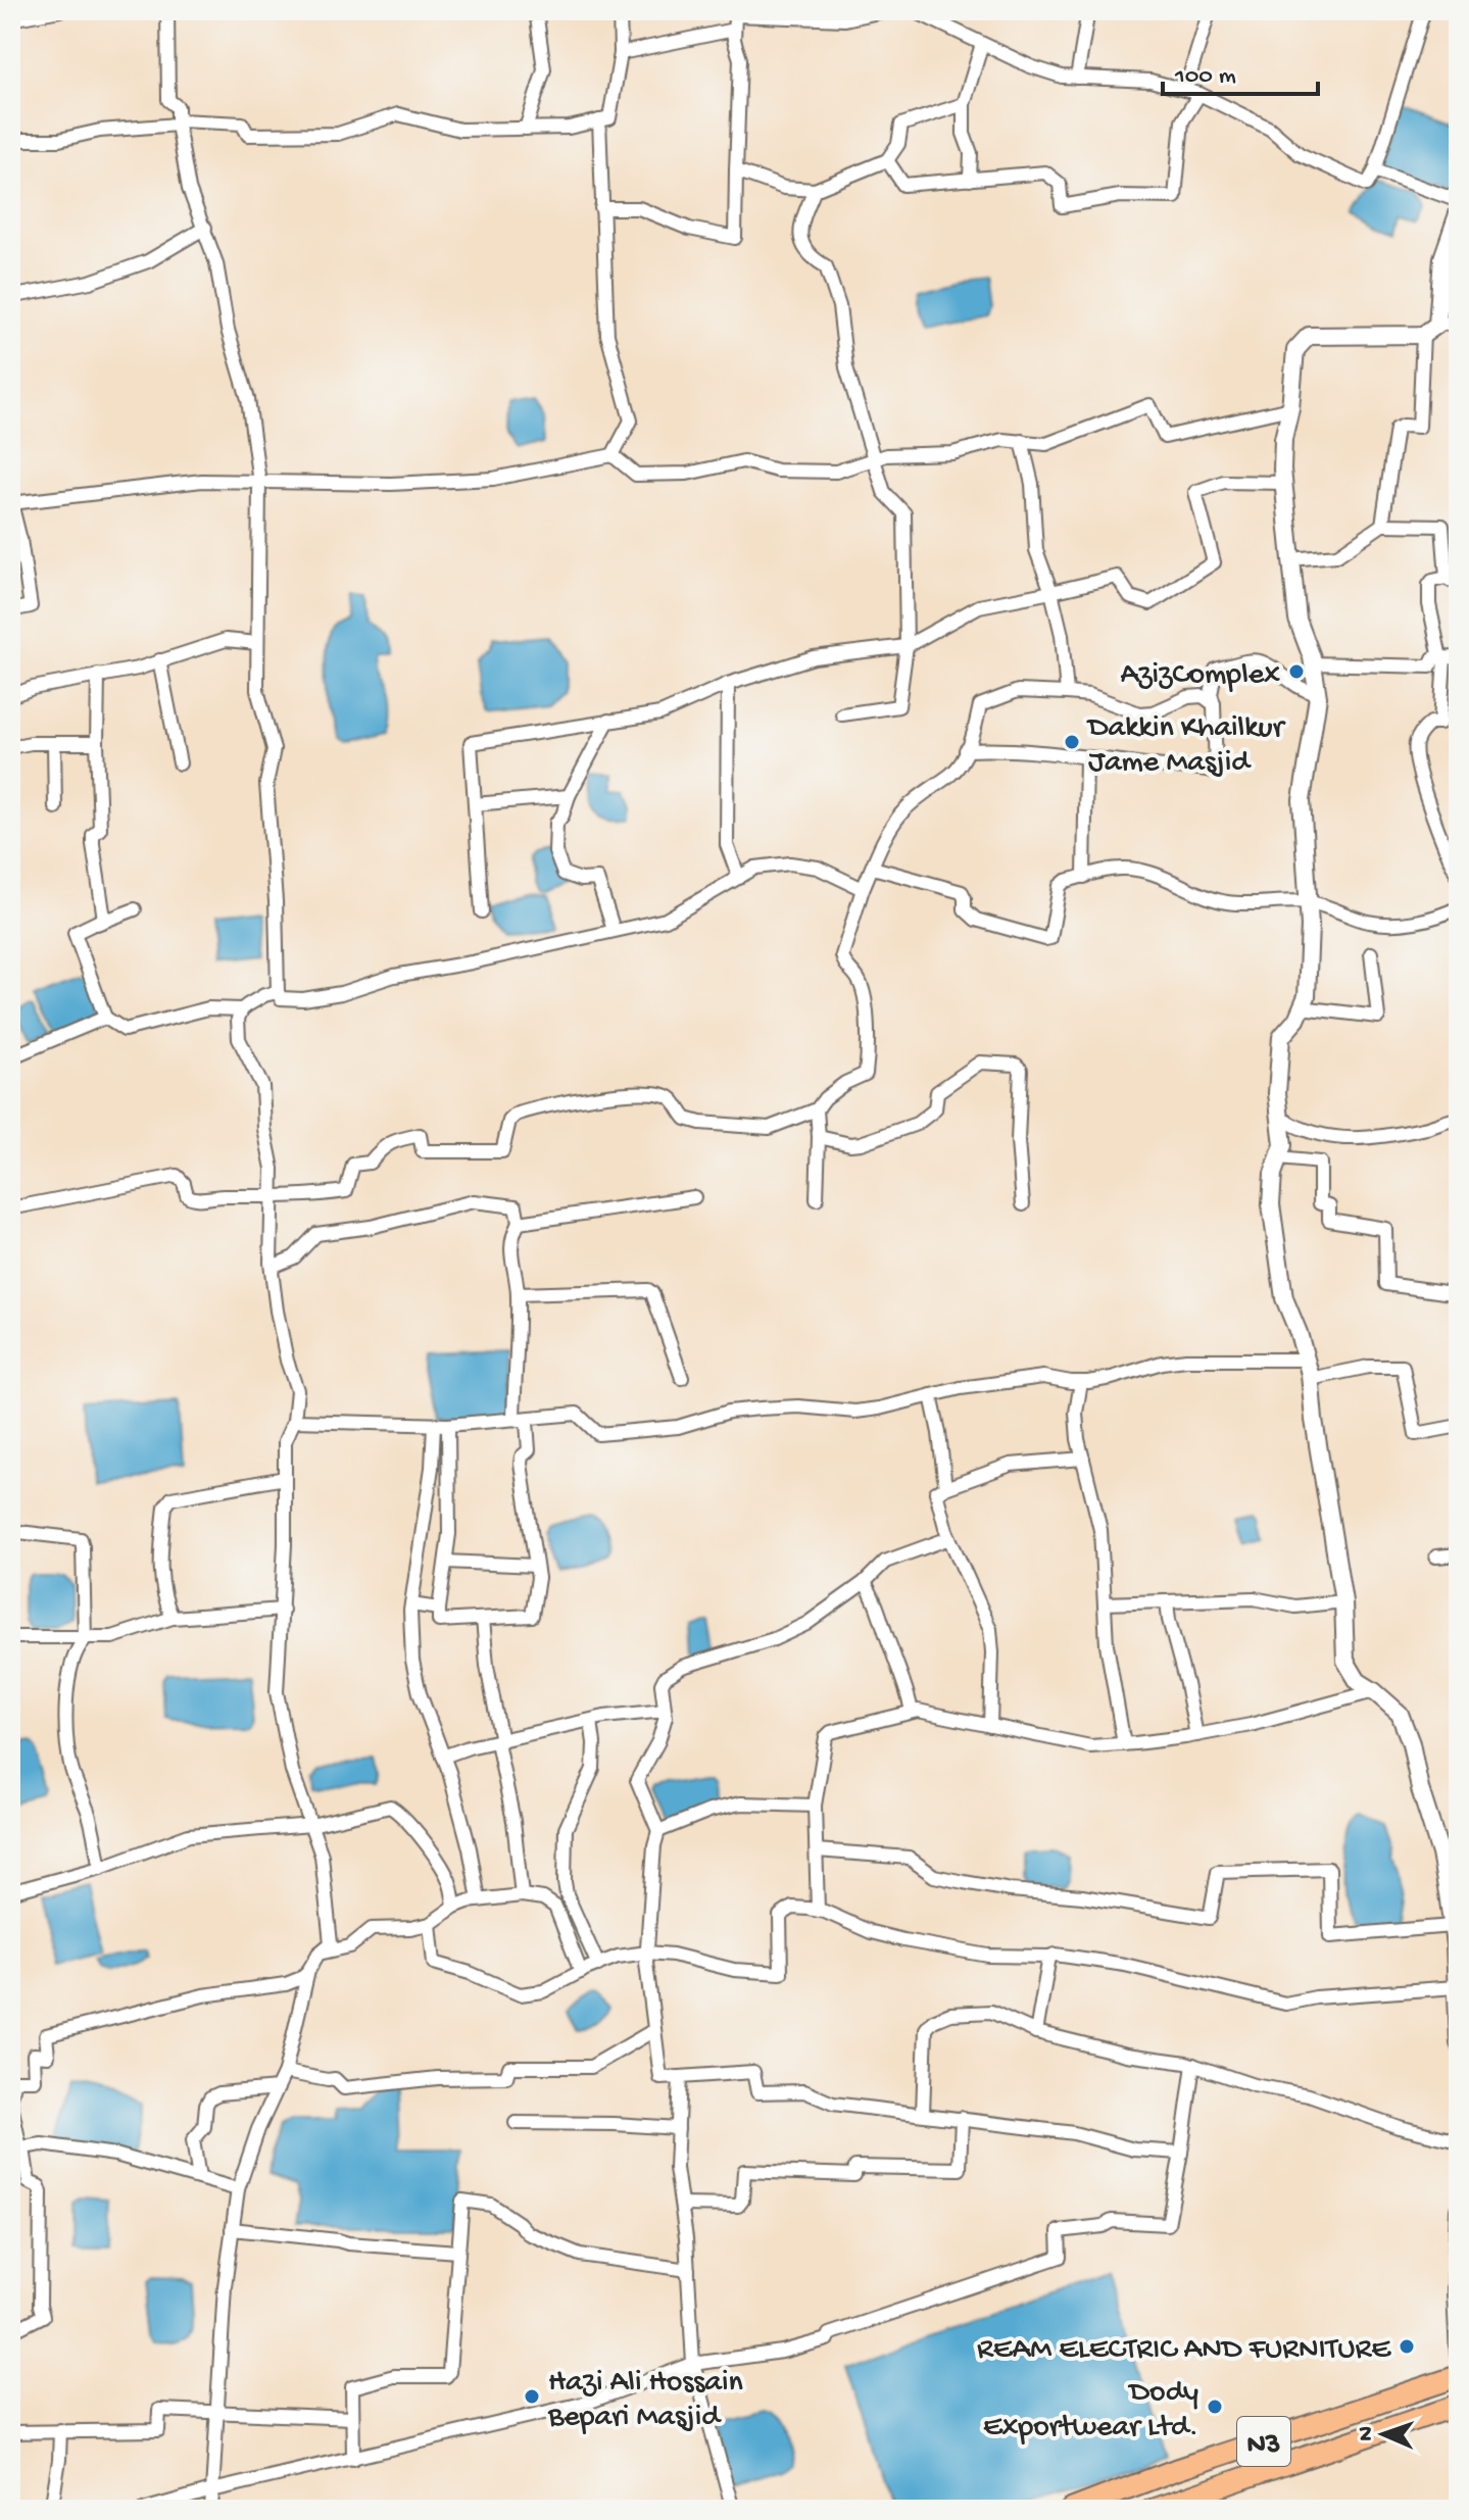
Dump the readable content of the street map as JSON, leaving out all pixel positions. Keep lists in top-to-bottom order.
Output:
{
  "streets": {
    "highway": ["N3"]
  },
  "places": [
    "AzizComplex",
    "Dakkin Khailkur Jame Masjid",
    "REAM ELECTRIC AND FURNITURE",
    "Hazi Ali Hossain Bepari Masjid",
    "Dody Exportwear Ltd."
  ],
  "scale_bar": "100 m",
  "north": "left"
}
